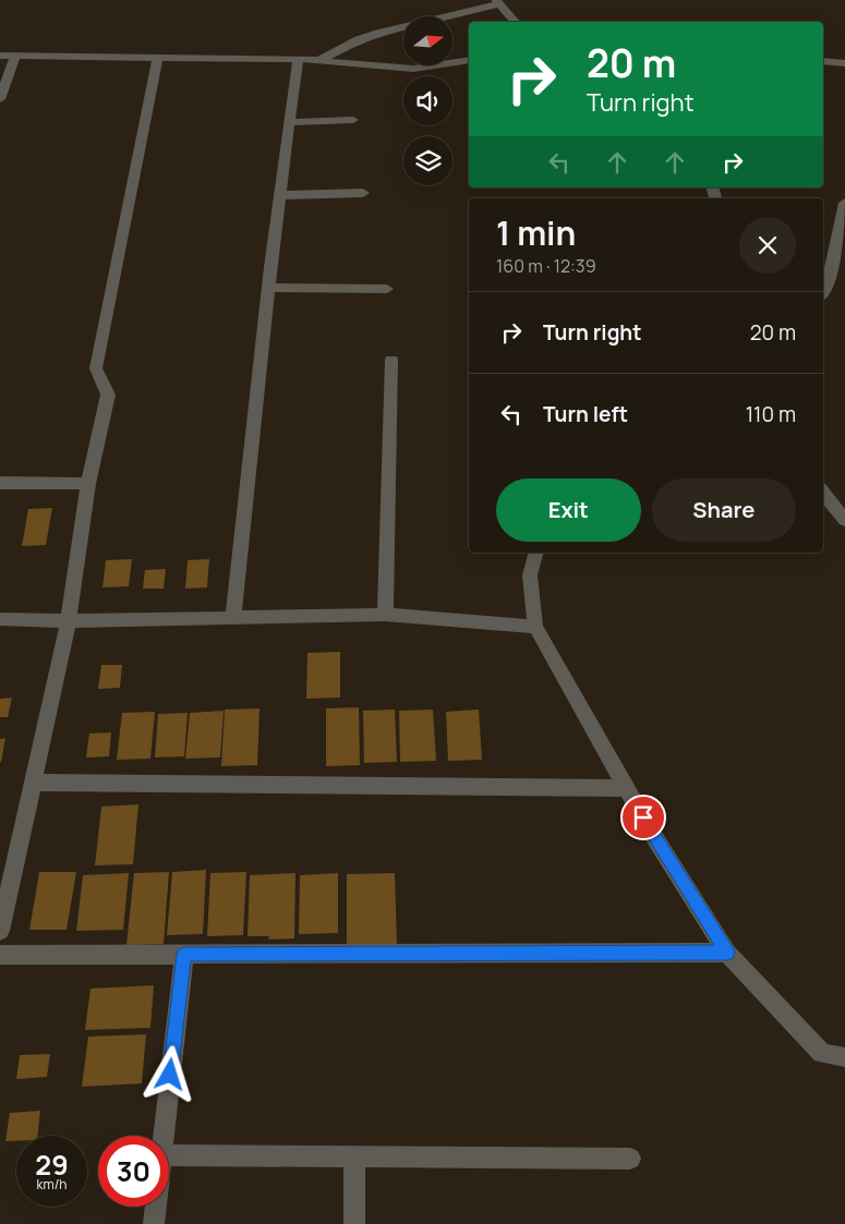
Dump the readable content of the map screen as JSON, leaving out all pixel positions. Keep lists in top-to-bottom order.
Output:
{
  "north": "right",
  "page": {
    "turn": ["20 m", "Turn right"],
    "heading": ["1 min", "160 m · 12:39"],
    "list": [
      {
        "name": "Turn right",
        "value": "20 m"
      },
      {
        "name": "Turn left",
        "value": "110 m"
      }
    ],
    "buttons": ["Exit", "Share"],
    "speed": "29 km/h",
    "limit": "30"
  }
}
